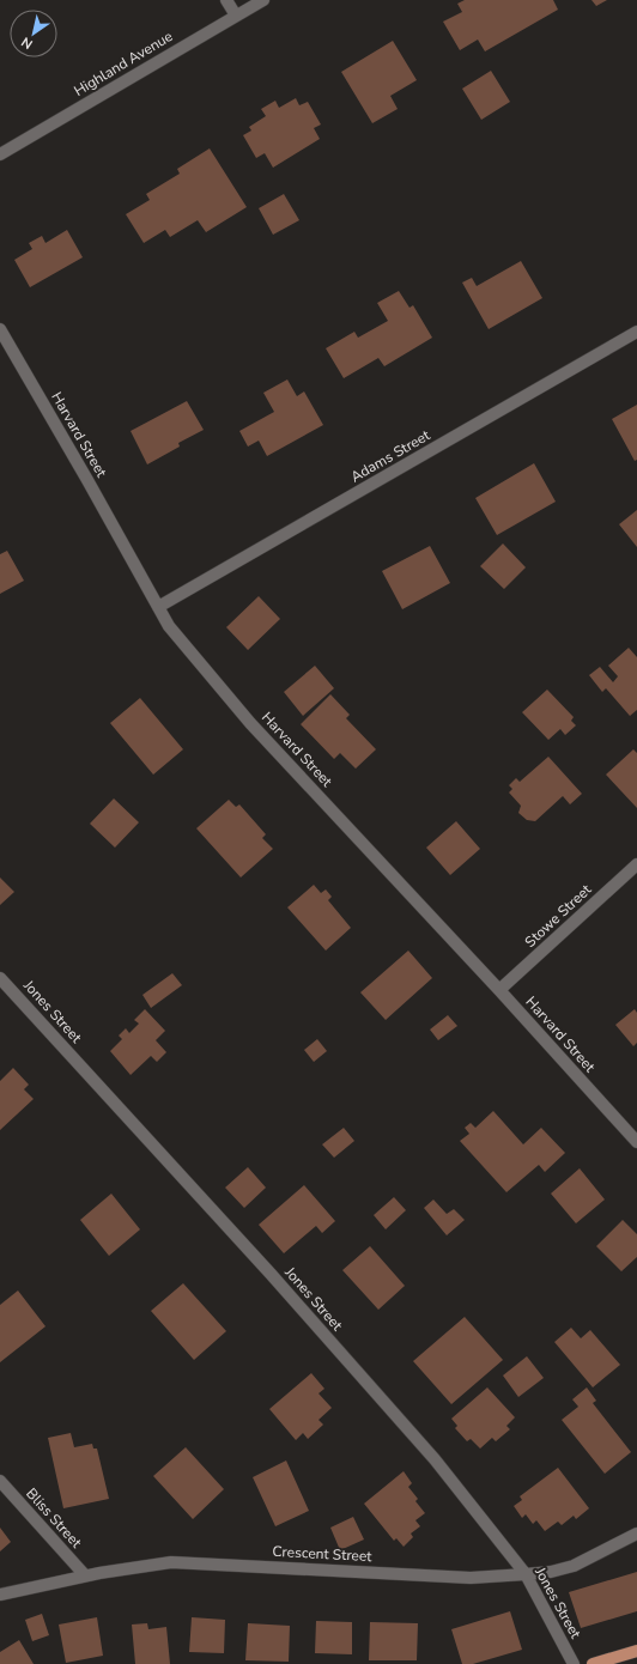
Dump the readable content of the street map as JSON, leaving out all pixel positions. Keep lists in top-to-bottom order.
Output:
{
  "streets": {
    "street": [
      "Highland Avenue",
      "Harvard Street",
      "Adams Street",
      "Stowe Street",
      "Jones Street",
      "Bliss Street",
      "Crescent Street"
    ]
  },
  "crossings": [
    ["Harvard Street", "Adams Street"],
    ["Harvard Street", "Stowe Street"],
    ["Jones Street", "Crescent Street"],
    ["Bliss Street", "Crescent Street"]
  ],
  "north": "bottom left"
}
